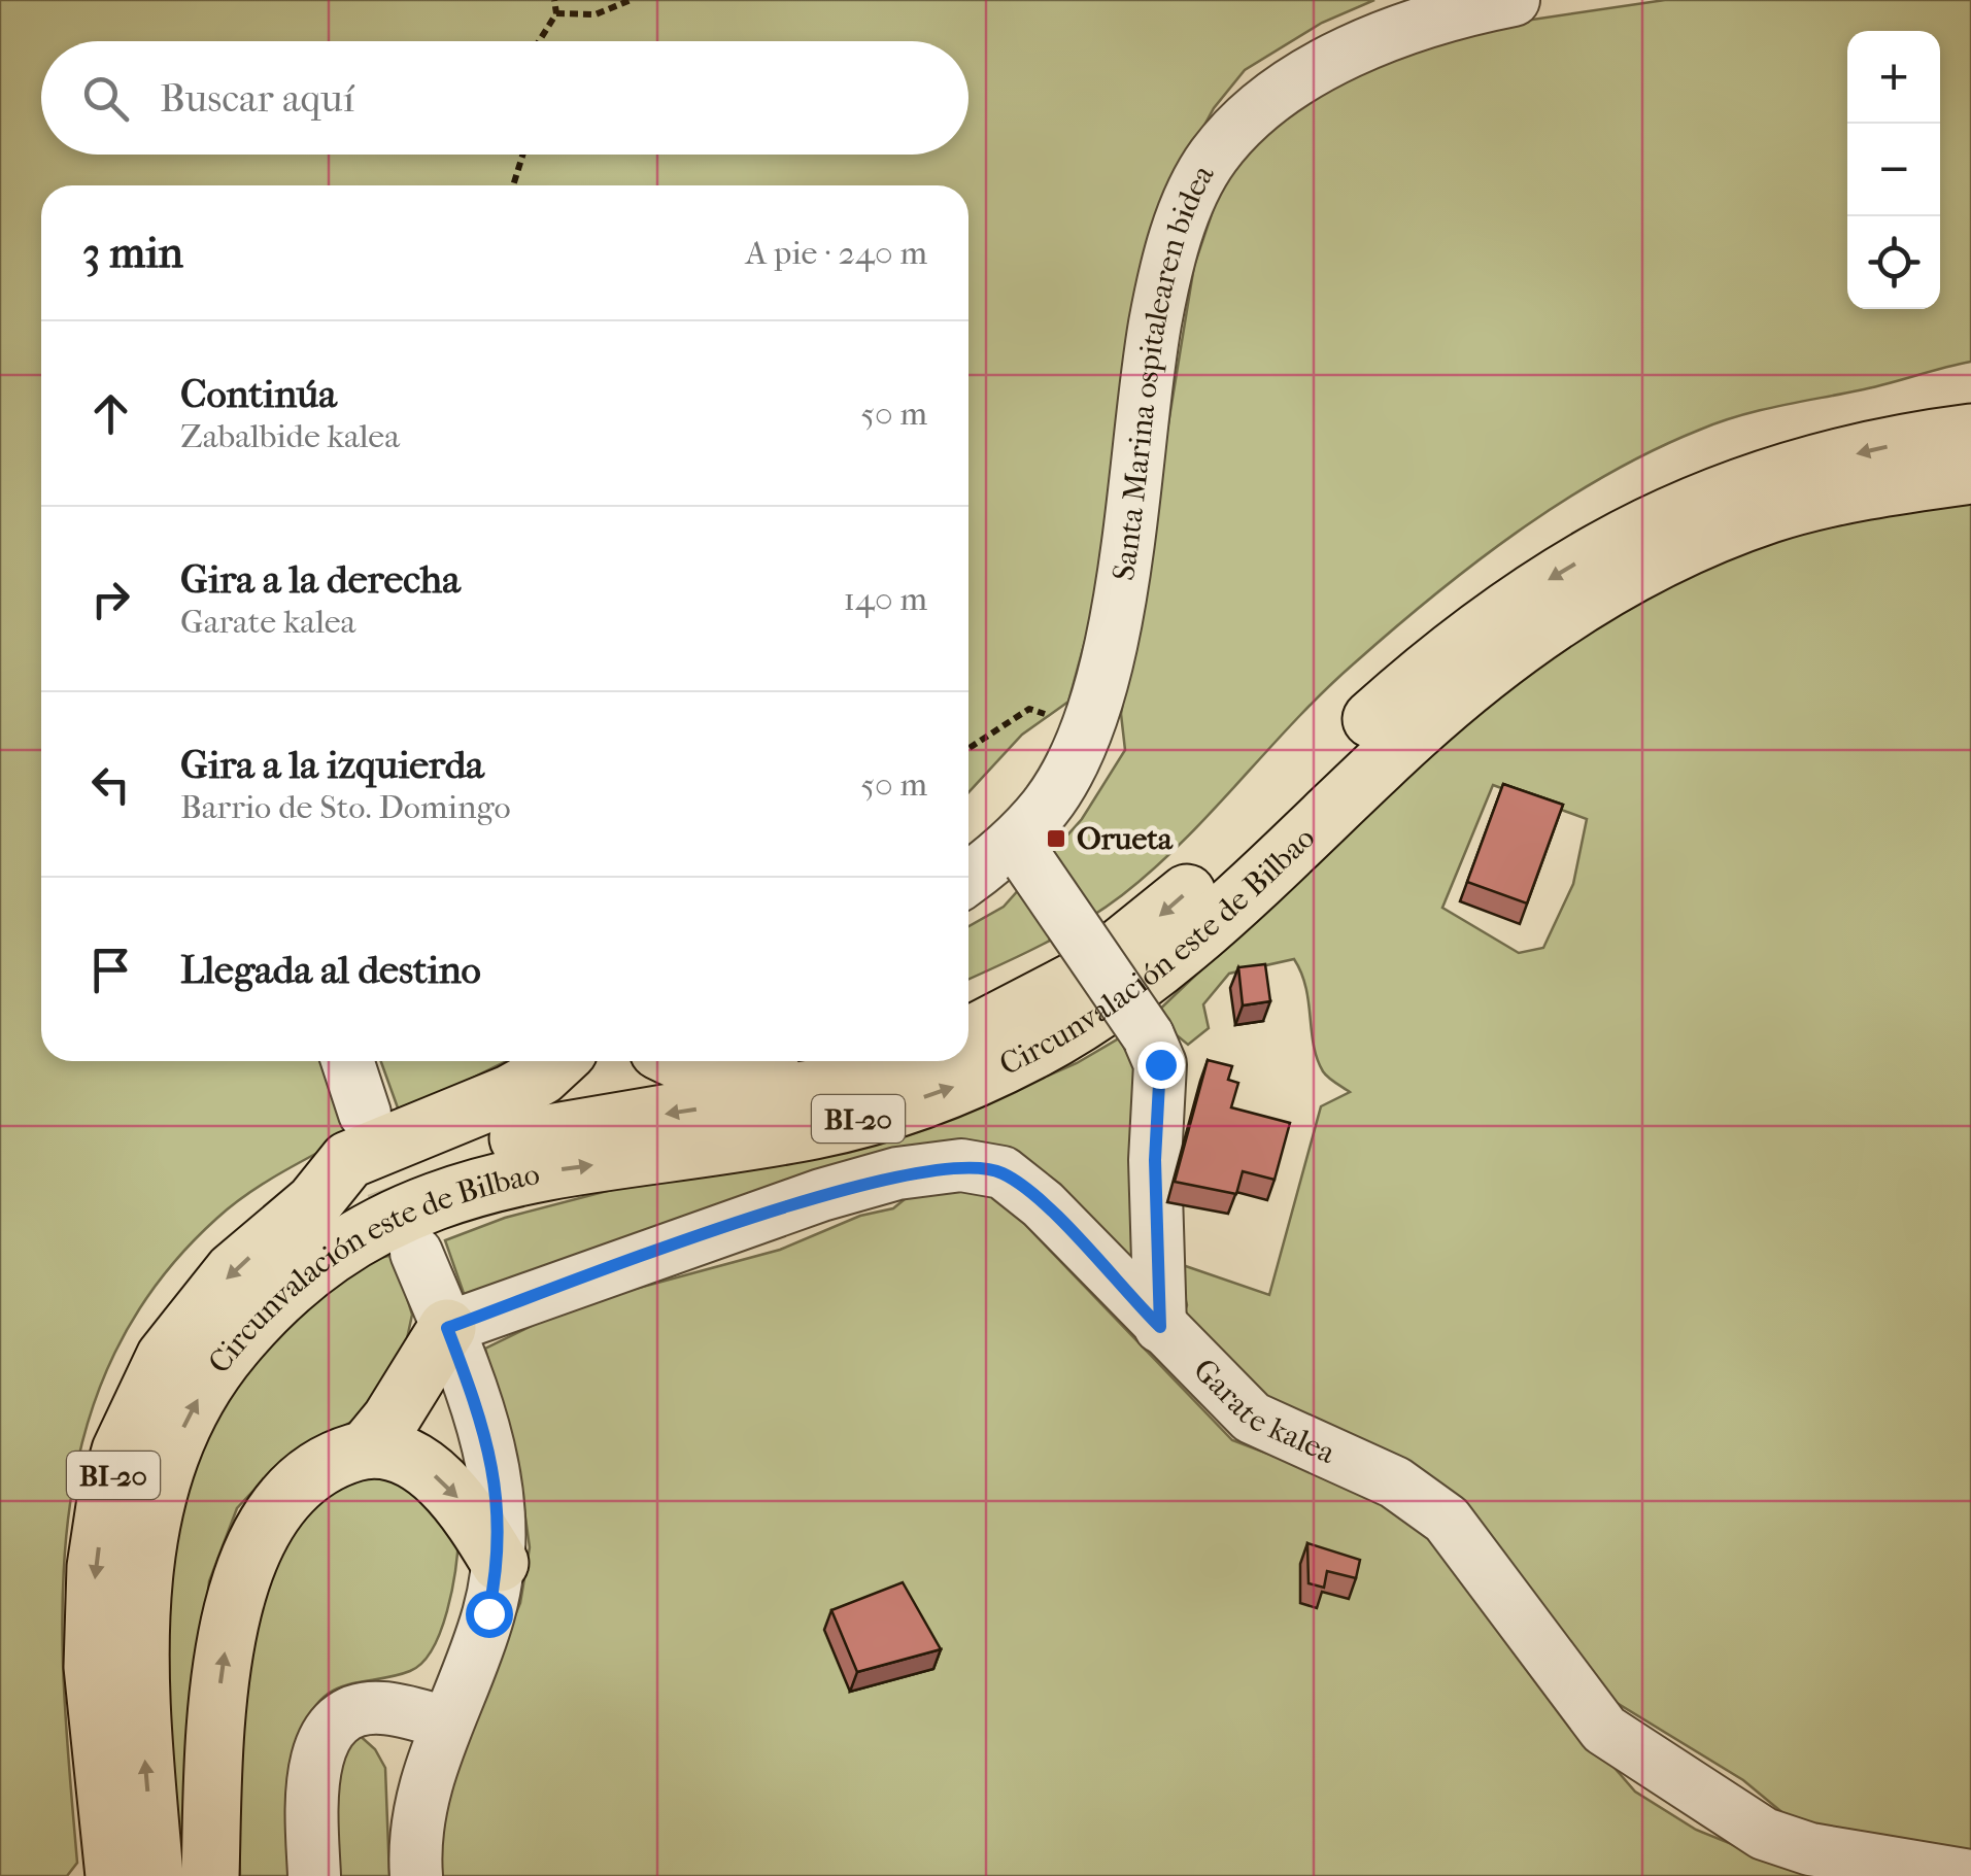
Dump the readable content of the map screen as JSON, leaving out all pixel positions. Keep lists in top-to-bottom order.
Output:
{
  "streets": {
    "main road": ["Circunvalación este de Bilbao", "BI-20"],
    "street": ["Santa Marina ospitalearen bidea", "Garate kalea"]
  },
  "places": {
    "transit": ["Orueta"]
  },
  "page": {
    "map_buttons": ["+", "−"],
    "search": "Buscar aquí",
    "heading": ["3 min", "A pie · 240 m"],
    "list": [
      ["Continúa", "Zabalbide kalea", "50 m"],
      ["Gira a la derecha", "Garate kalea", "140 m"],
      ["Gira a la izquierda", "Barrio de Sto. Domingo", "50 m"],
      "Llegada al destino"
    ]
  }
}
